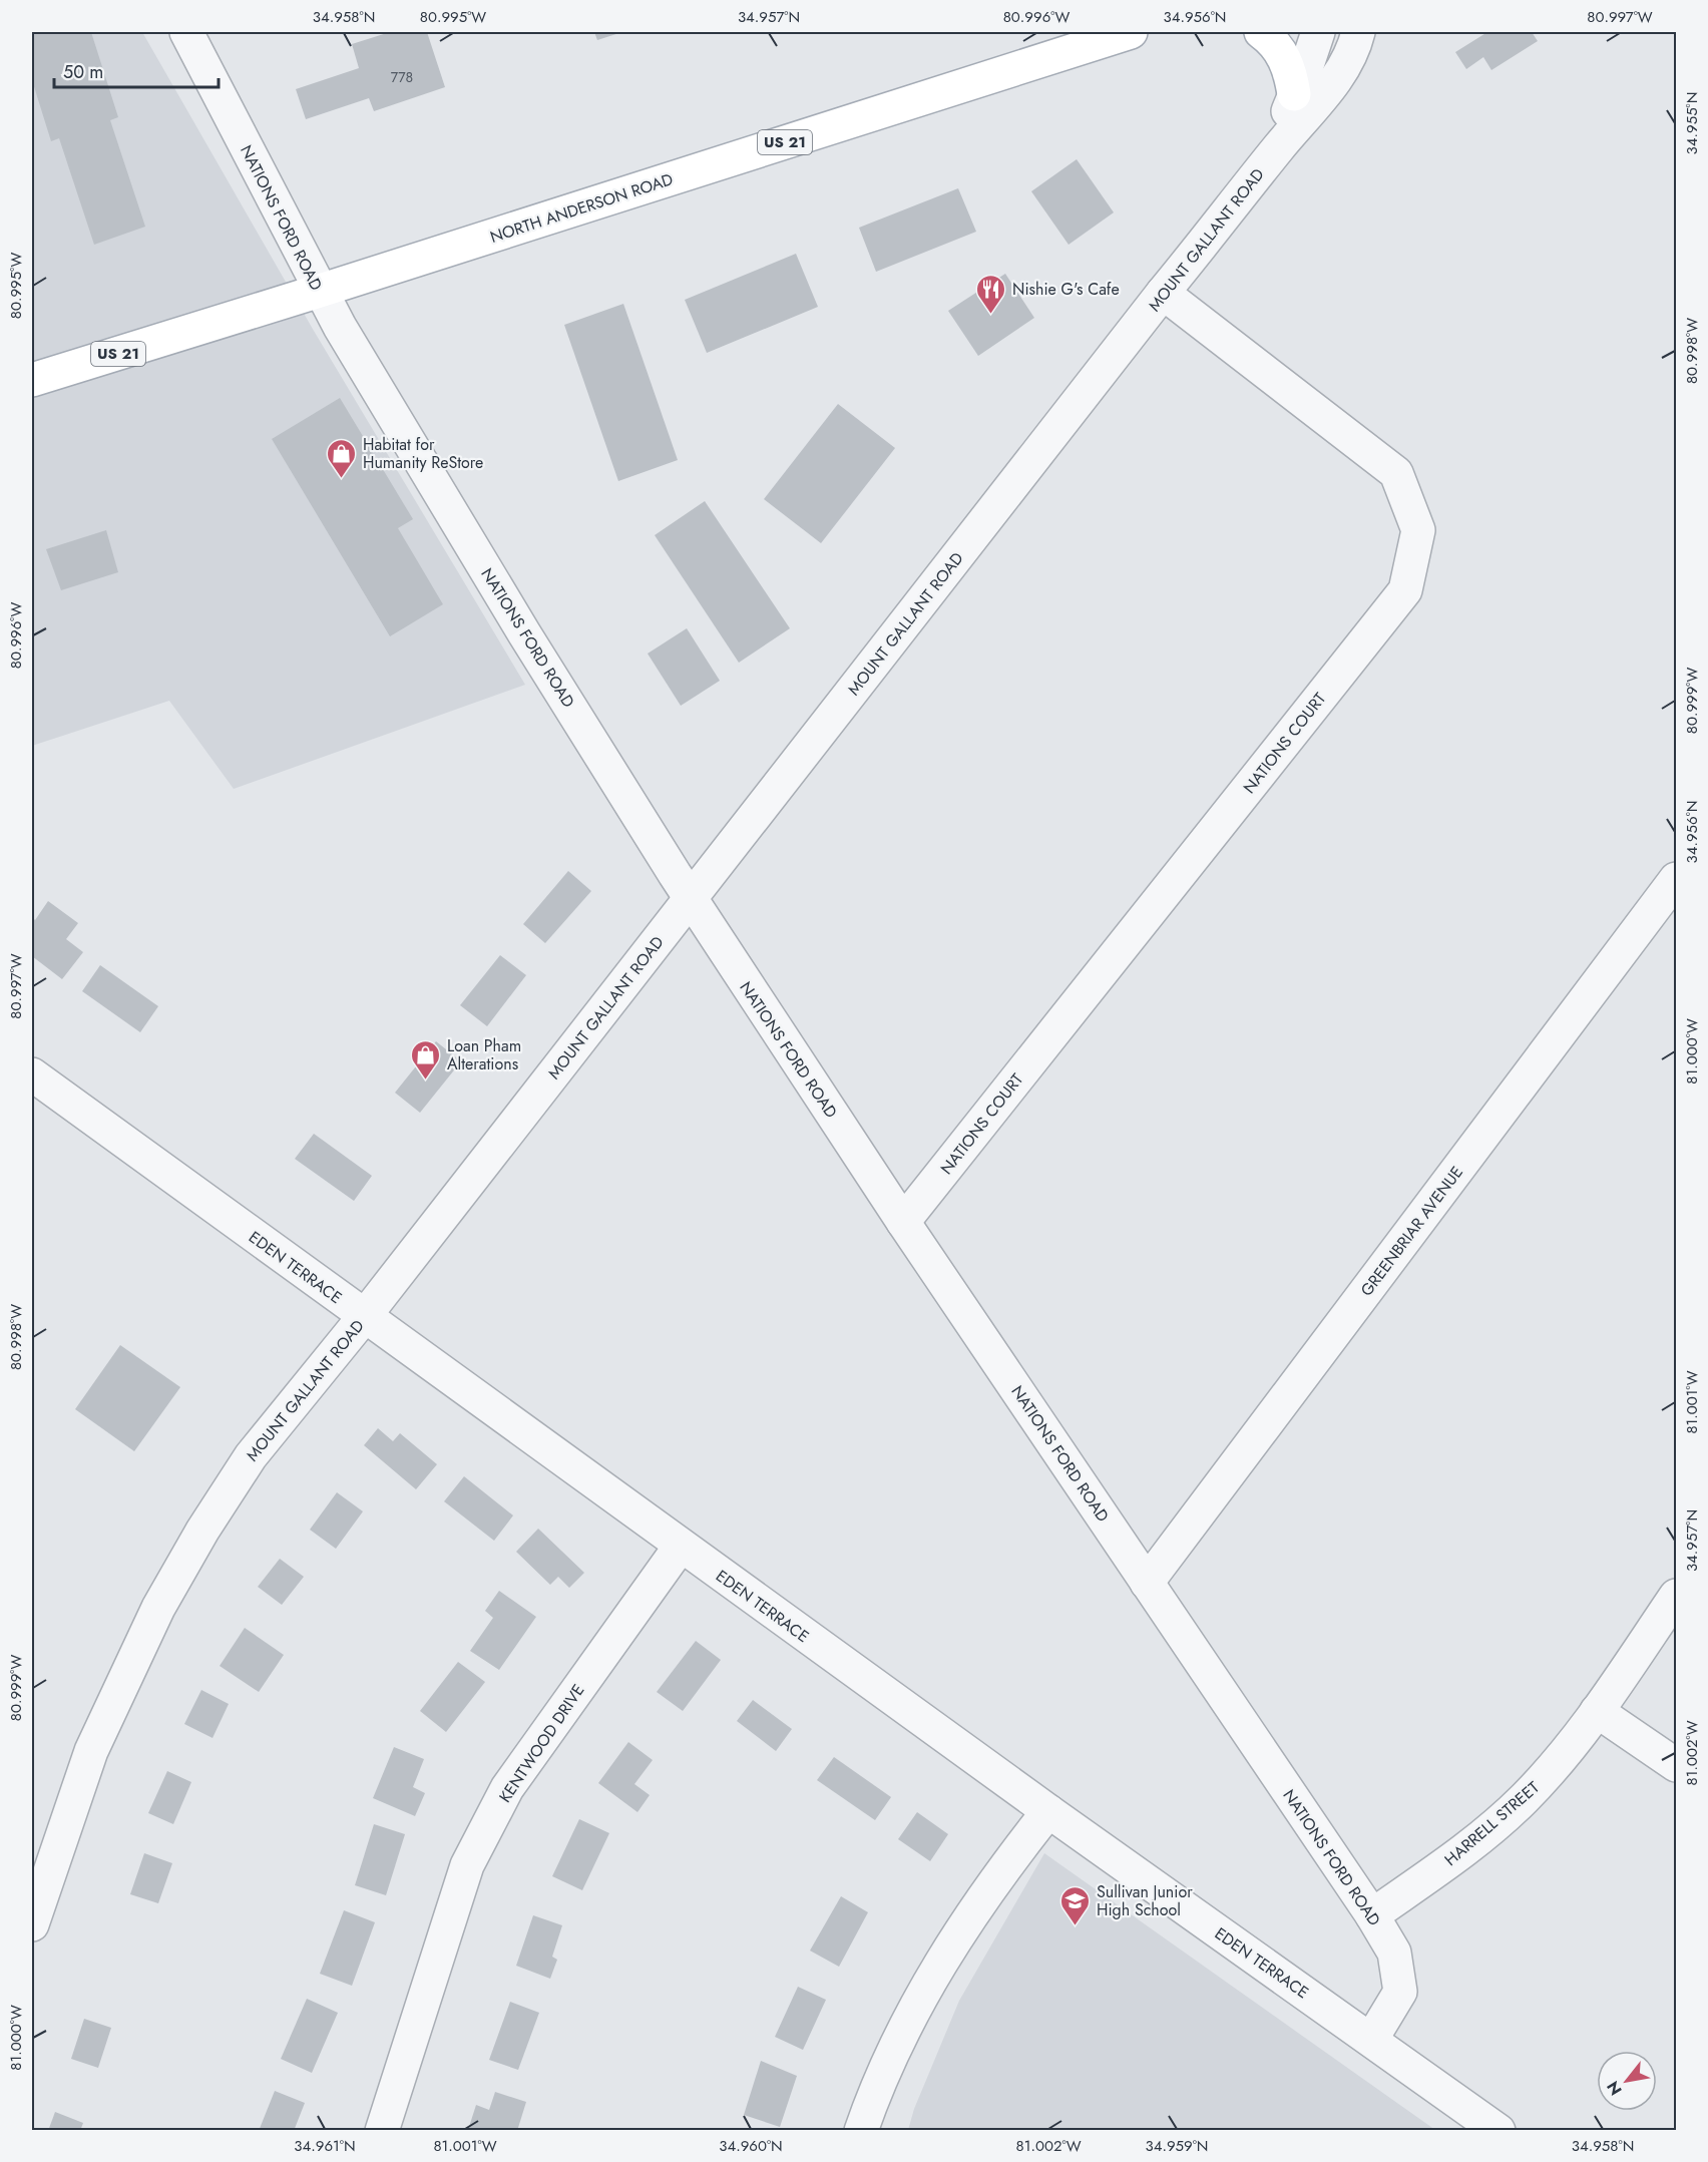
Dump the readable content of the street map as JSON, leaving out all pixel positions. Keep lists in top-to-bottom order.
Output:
{
  "streets": {
    "main road": ["US 21", "NORTH ANDERSON ROAD"],
    "street": [
      "NATIONS FORD ROAD",
      "MOUNT GALLANT ROAD",
      "NATIONS COURT",
      "GREENBRIAR AVENUE",
      "EDEN TERRACE",
      "KENTWOOD DRIVE",
      "HARRELL STREET"
    ]
  },
  "crossings": [
    ["NORTH ANDERSON ROAD", "NATIONS FORD ROAD"],
    ["NATIONS FORD ROAD", "MOUNT GALLANT ROAD"],
    ["NATIONS FORD ROAD", "NATIONS COURT"],
    ["NATIONS FORD ROAD", "GREENBRIAR AVENUE"],
    ["NATIONS FORD ROAD", "EDEN TERRACE"],
    ["NATIONS FORD ROAD", "HARRELL STREET"],
    ["MOUNT GALLANT ROAD", "NATIONS COURT"],
    ["MOUNT GALLANT ROAD", "EDEN TERRACE"],
    ["EDEN TERRACE", "KENTWOOD DRIVE"]
  ],
  "places": {
    "restaurant": ["Nishie G's Cafe"],
    "shop": ["Habitat for Humanity ReStore", "Loan Pham Alterations"],
    "school or university": ["Sullivan Junior High School"]
  },
  "house_numbers": ["778"],
  "scale_bar": "50 m",
  "north": "bottom left",
  "coordinates": [
    "34.958°N",
    "80.995°W",
    "34.957°N",
    "80.996°W",
    "34.956°N",
    "80.997°W",
    "34.955°N",
    "80.998°W",
    "80.999°W",
    "81.000°W",
    "81.001°W",
    "81.002°W",
    "34.961°N",
    "34.960°N",
    "34.959°N"
  ]
}
